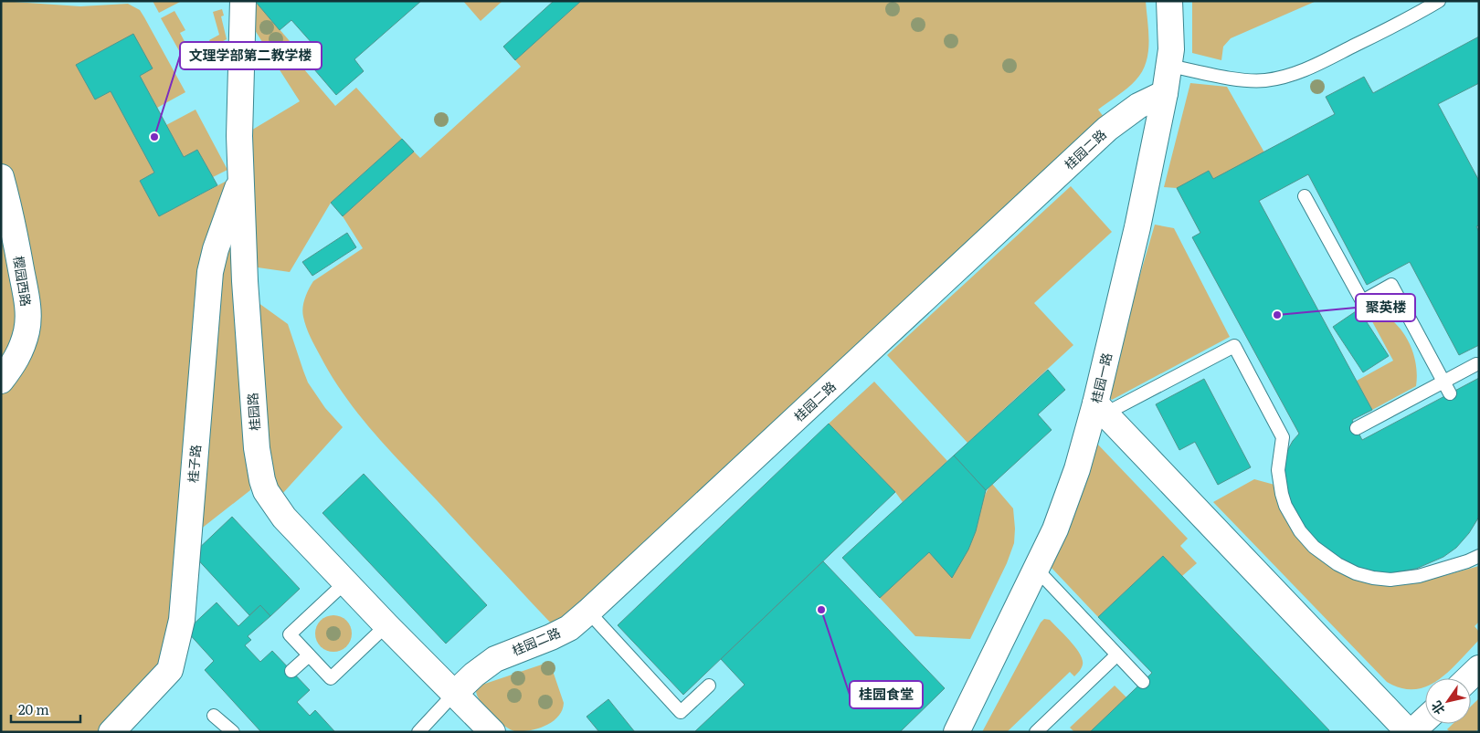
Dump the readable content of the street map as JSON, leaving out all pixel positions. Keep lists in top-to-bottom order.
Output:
{
  "streets": {
    "street": [
      "桂园二路",
      "樱园西路",
      "桂园一路",
      "桂园路",
      "桂子路"
    ]
  },
  "crossings": [
    ["桂园二路", "桂园一路"],
    ["桂园二路", "桂园路"],
    ["桂园路", "桂子路"]
  ],
  "places": ["文理学部第二教学楼", "聚英楼", "桂园食堂"],
  "scale_bar": "20 m",
  "north": "bottom left"
}
